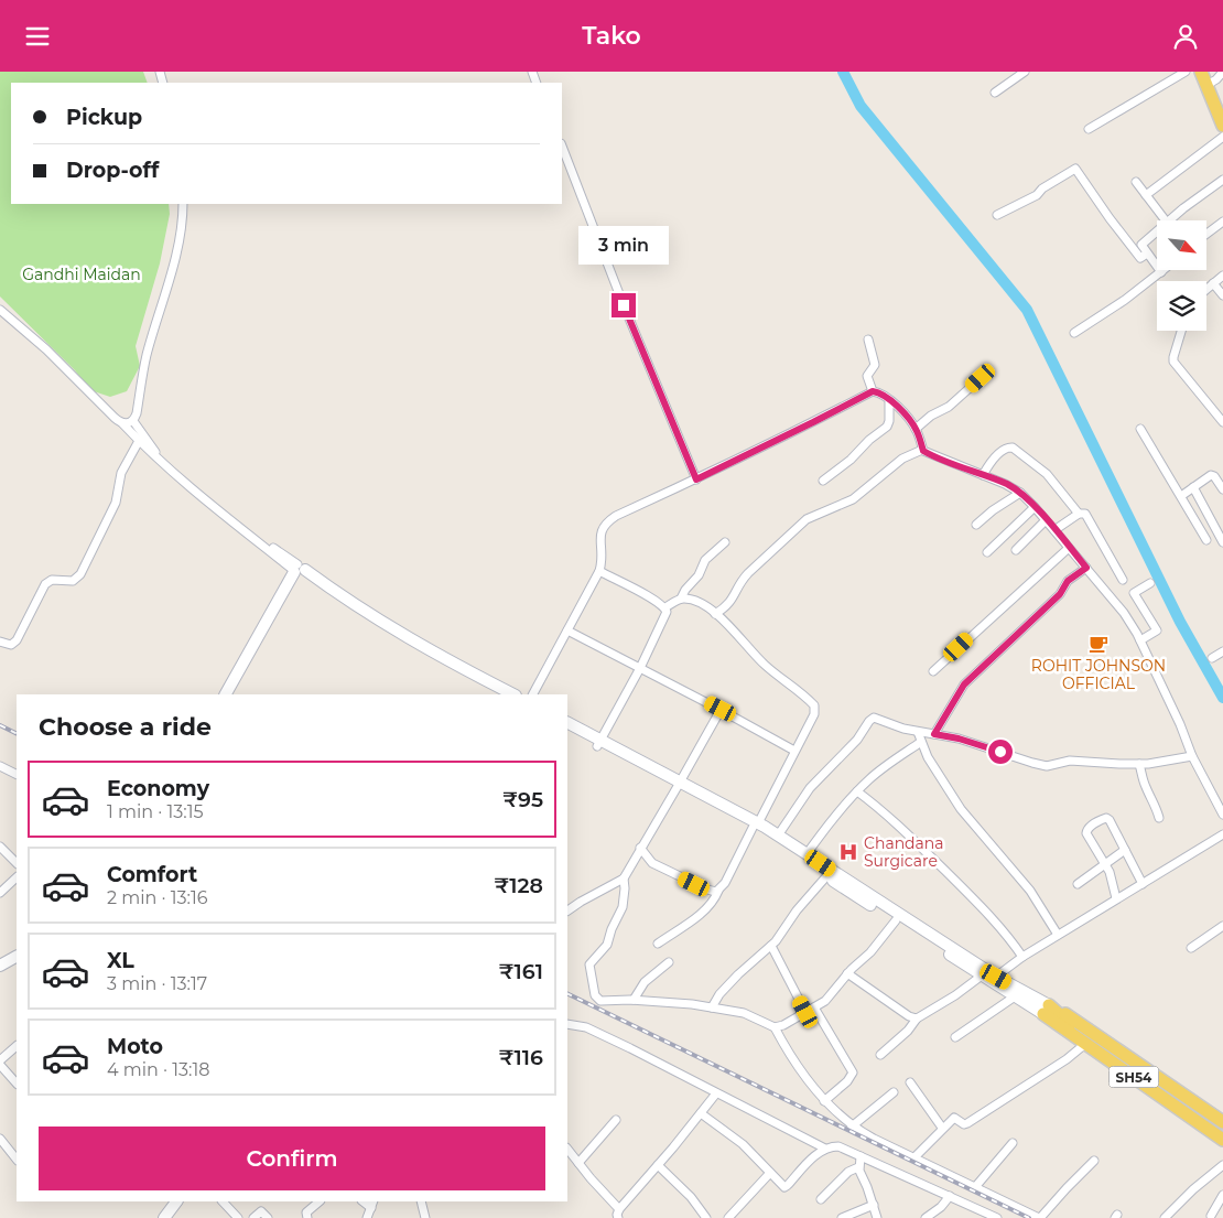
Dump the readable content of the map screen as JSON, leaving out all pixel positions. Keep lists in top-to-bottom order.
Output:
{
  "streets": {
    "main road": ["SH54"]
  },
  "parks": ["Gandhi Maidan"],
  "places": {
    "cafe": ["ROHIT JOHNSON OFFICIAL"],
    "hospital": ["Chandana Surgicare"]
  },
  "north": "bottom right",
  "page": {
    "header": "Tako",
    "banner": ["Pickup", "Drop-off"],
    "bubble": "3 min",
    "heading": "Choose a ride",
    "list": [
      {
        "name": "Economy",
        "note": "1 min · 13:15",
        "value": "₹95"
      },
      {
        "name": "Comfort",
        "note": "2 min · 13:16",
        "value": "₹128"
      },
      {
        "name": "XL",
        "note": "3 min · 13:17",
        "value": "₹161"
      },
      {
        "name": "Moto",
        "note": "4 min · 13:18",
        "value": "₹116"
      }
    ],
    "buttons": "Confirm"
  }
}
